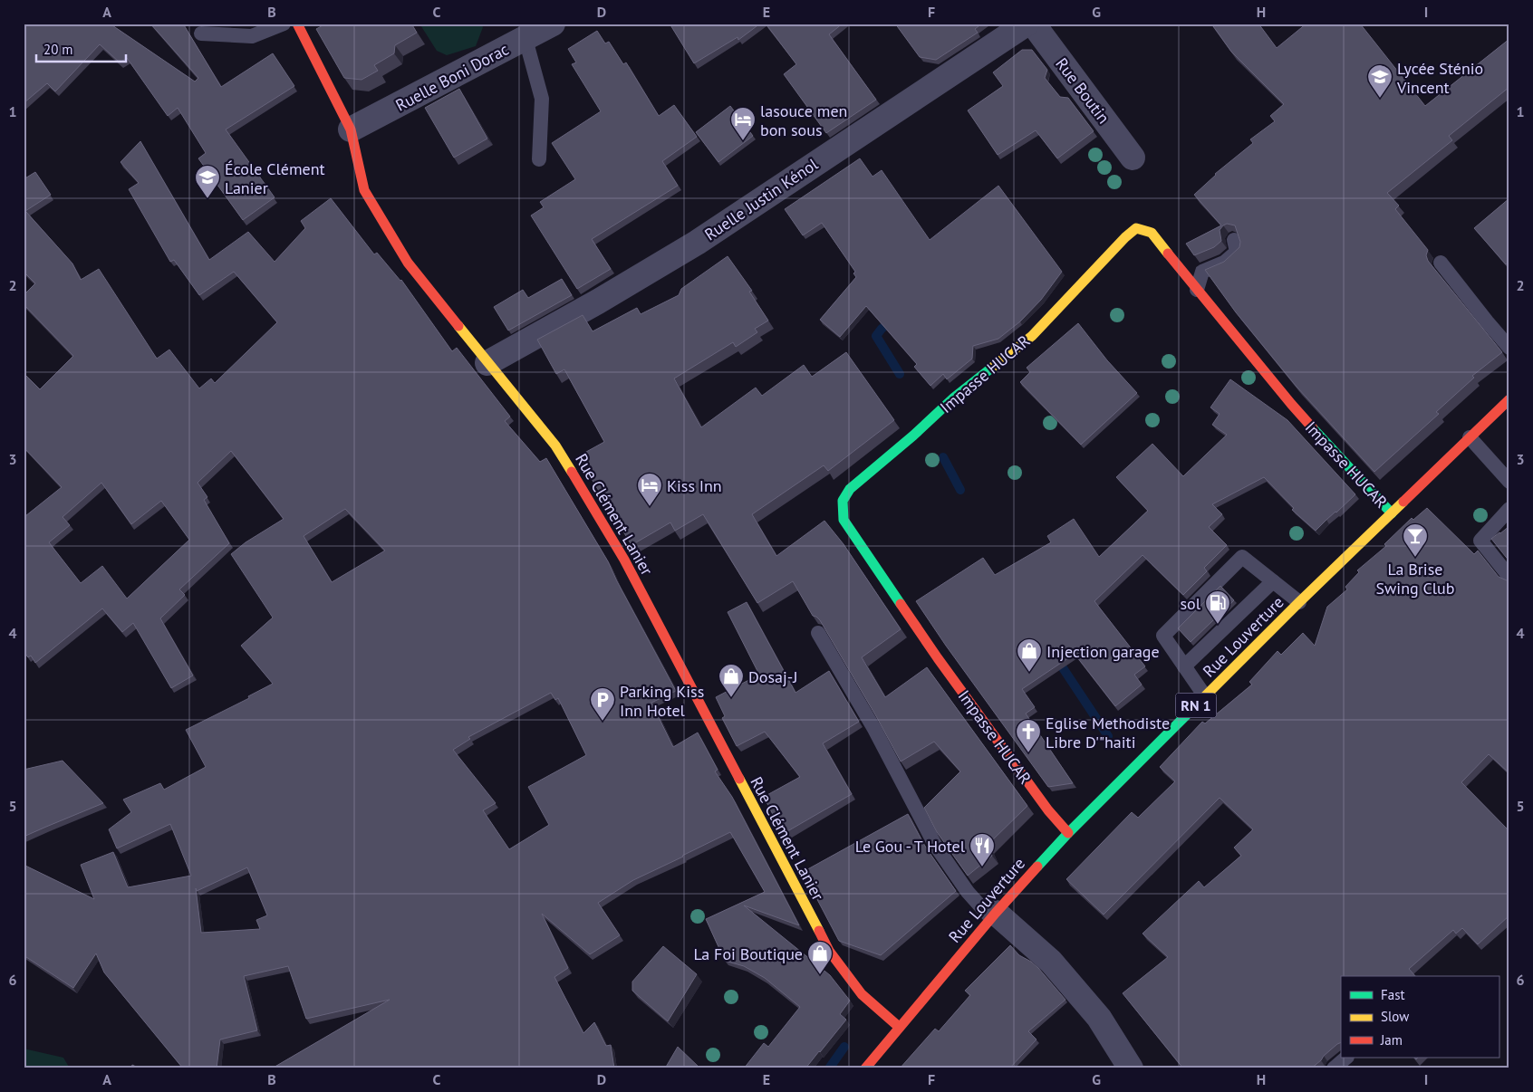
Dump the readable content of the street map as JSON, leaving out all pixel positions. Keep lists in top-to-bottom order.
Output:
{
  "streets": {
    "street": [
      "Ruelle Boni Dorac",
      "Rue Boutin",
      "Ruelle Justin Kénol",
      "Impasse HUCAR",
      "Rue Clément Lanier",
      "Rue Louverture",
      "RN 1"
    ]
  },
  "crossings": [
    ["Ruelle Boni Dorac", "Rue Clément Lanier"],
    ["Ruelle Justin Kénol", "Rue Clément Lanier"],
    ["Impasse HUCAR", "Rue Louverture"],
    ["Rue Clément Lanier", "Rue Louverture"]
  ],
  "places": {
    "school or university": ["Lycée Sténio Vincent", "École Clément Lanier"],
    "hotel": ["lasouce men bon sous", "Kiss Inn"],
    "bar": ["La Brise Swing Club"],
    "fuel station": ["sol"],
    "shop": ["Injection garage", "Dosaj-J", "La Foi Boutique"],
    "parking": ["Parking Kiss Inn Hotel"],
    "church": ["Eglise Methodiste Libre D'\"haiti"],
    "restaurant": ["Le Gou - T Hotel"]
  },
  "legend": ["Fast", "Slow", "Jam"],
  "scale_bar": "20 m",
  "grid": {
    "columns": [
      "A",
      "B",
      "C",
      "D",
      "E",
      "F",
      "G",
      "H",
      "I"
    ],
    "rows": [
      "1",
      "2",
      "3",
      "4",
      "5",
      "6"
    ]
  }
}
